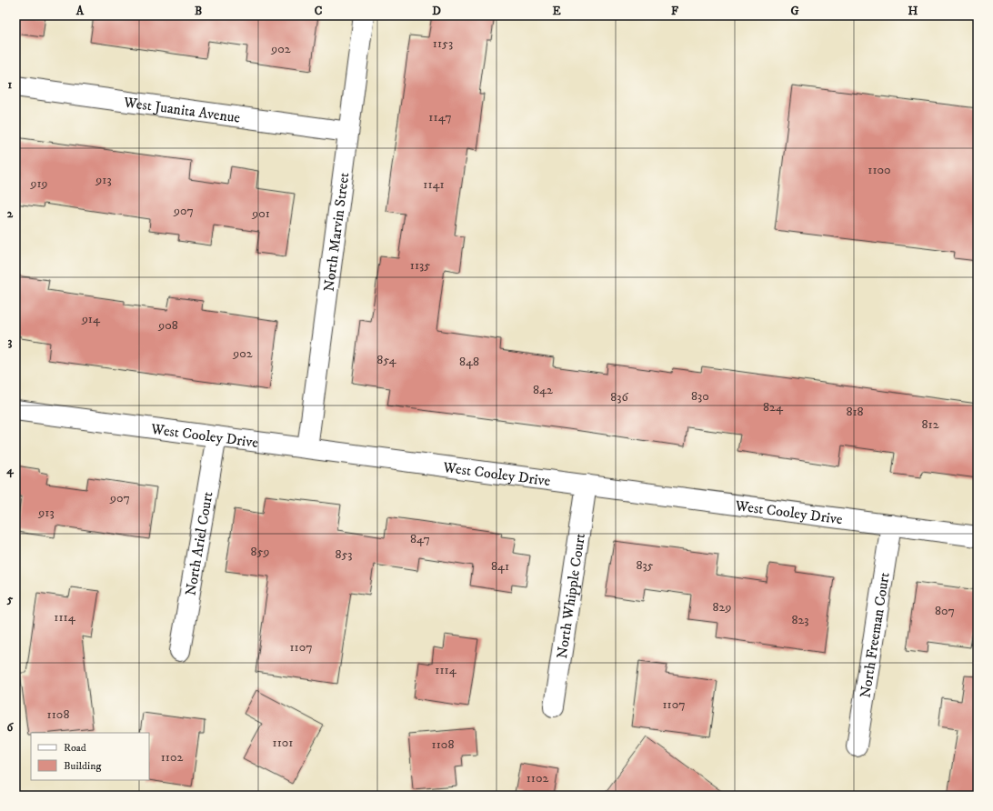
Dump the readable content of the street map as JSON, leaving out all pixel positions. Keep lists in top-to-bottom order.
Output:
{
  "streets": {
    "street": [
      "West Juanita Avenue",
      "North Marvin Street",
      "West Cooley Drive",
      "North Ariel Court",
      "North Whipple Court",
      "North Freeman Court"
    ]
  },
  "crossings": [
    ["West Juanita Avenue", "North Marvin Street"],
    ["North Marvin Street", "West Cooley Drive"],
    ["West Cooley Drive", "North Ariel Court"],
    ["West Cooley Drive", "North Whipple Court"],
    ["West Cooley Drive", "North Freeman Court"]
  ],
  "house_numbers": [
    "1153",
    "902",
    "1147",
    "1100",
    "913",
    "919",
    "1141",
    "907",
    "901",
    "1135",
    "914",
    "908",
    "902",
    "854",
    "848",
    "842",
    "830",
    "836",
    "824",
    "818",
    "812",
    "907",
    "913",
    "847",
    "859",
    "853",
    "835",
    "841",
    "829",
    "807",
    "1114",
    "823",
    "1107",
    "1114",
    "1107",
    "1108",
    "1101",
    "1108",
    "1102",
    "1102"
  ],
  "legend": ["Road", "Building"],
  "grid": {
    "columns": [
      "A",
      "B",
      "C",
      "D",
      "E",
      "F",
      "G",
      "H"
    ],
    "rows": [
      "1",
      "2",
      "3",
      "4",
      "5",
      "6"
    ]
  }
}
